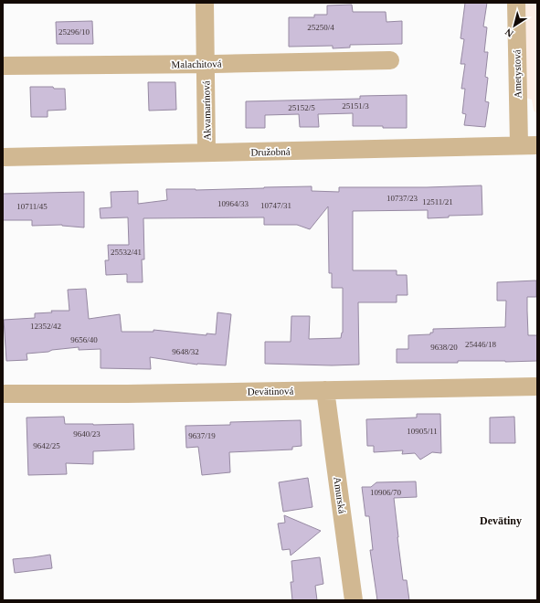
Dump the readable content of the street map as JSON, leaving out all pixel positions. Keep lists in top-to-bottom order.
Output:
{
  "streets": {
    "street": [
      "Malachitová",
      "Ametystová",
      "Akvamarínová",
      "Družobná",
      "Devätinová",
      "Amurská"
    ]
  },
  "crossings": [
    ["Malachitová", "Akvamarínová"],
    ["Ametystová", "Družobná"],
    ["Akvamarínová", "Družobná"],
    ["Devätinová", "Amurská"]
  ],
  "districts": ["Devätiny"],
  "house_numbers": [
    "25250/4",
    "25296/10",
    "25151/3",
    "25152/5",
    "10737/23",
    "12511/21",
    "10964/33",
    "10747/31",
    "10711/45",
    "25532/41",
    "12352/42",
    "9656/40",
    "25446/18",
    "9638/20",
    "9648/32",
    "10905/11",
    "9640/23",
    "9637/19",
    "9642/25",
    "10906/70"
  ],
  "north": "bottom left"
}
